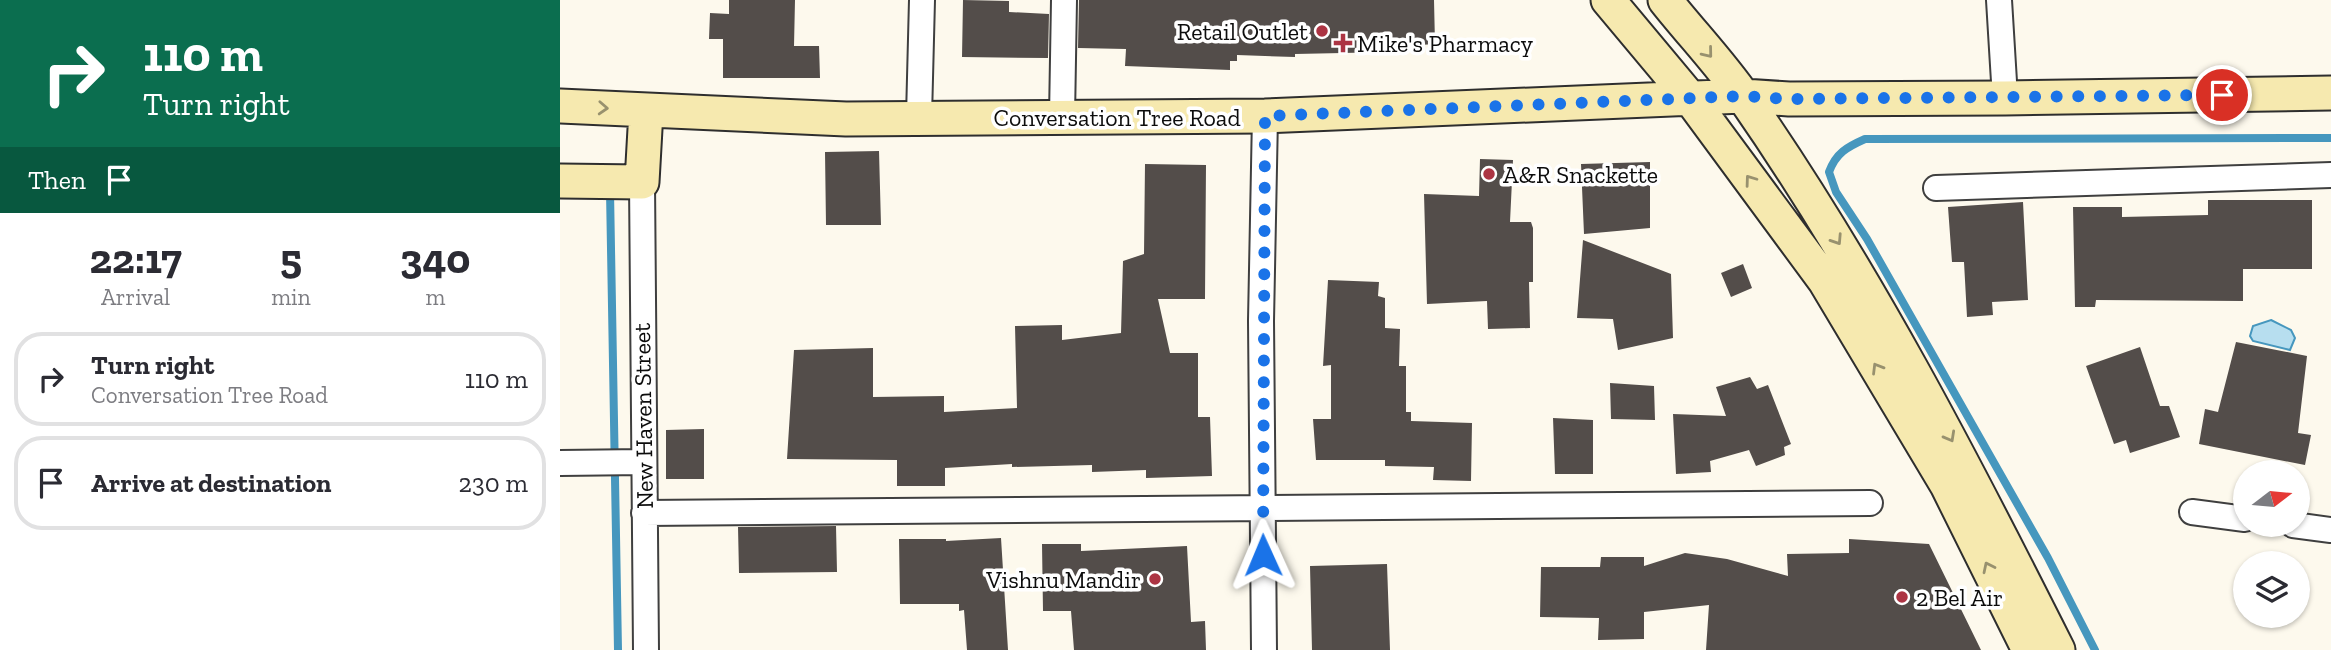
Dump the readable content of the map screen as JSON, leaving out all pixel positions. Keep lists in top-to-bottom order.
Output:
{
  "streets": {
    "street": ["Conversation Tree Road", "New Haven Street"]
  },
  "places": {
    "other": [
      "Retail Outlet",
      "A&R Snackette",
      "Vishnu Mandir",
      "2 Bel Air"
    ],
    "health": ["Mike's Pharmacy"]
  },
  "north": "right",
  "page": {
    "turn": ["110 m", "Turn right"],
    "then": "Then",
    "eta": [
      "22:17",
      "Arrival",
      "5",
      "min",
      "340",
      "m"
    ],
    "list": [
      {
        "name": "Turn right",
        "note": "Conversation Tree Road",
        "value": "110 m"
      },
      {
        "name": "Arrive at destination",
        "value": "230 m"
      }
    ]
  }
}
